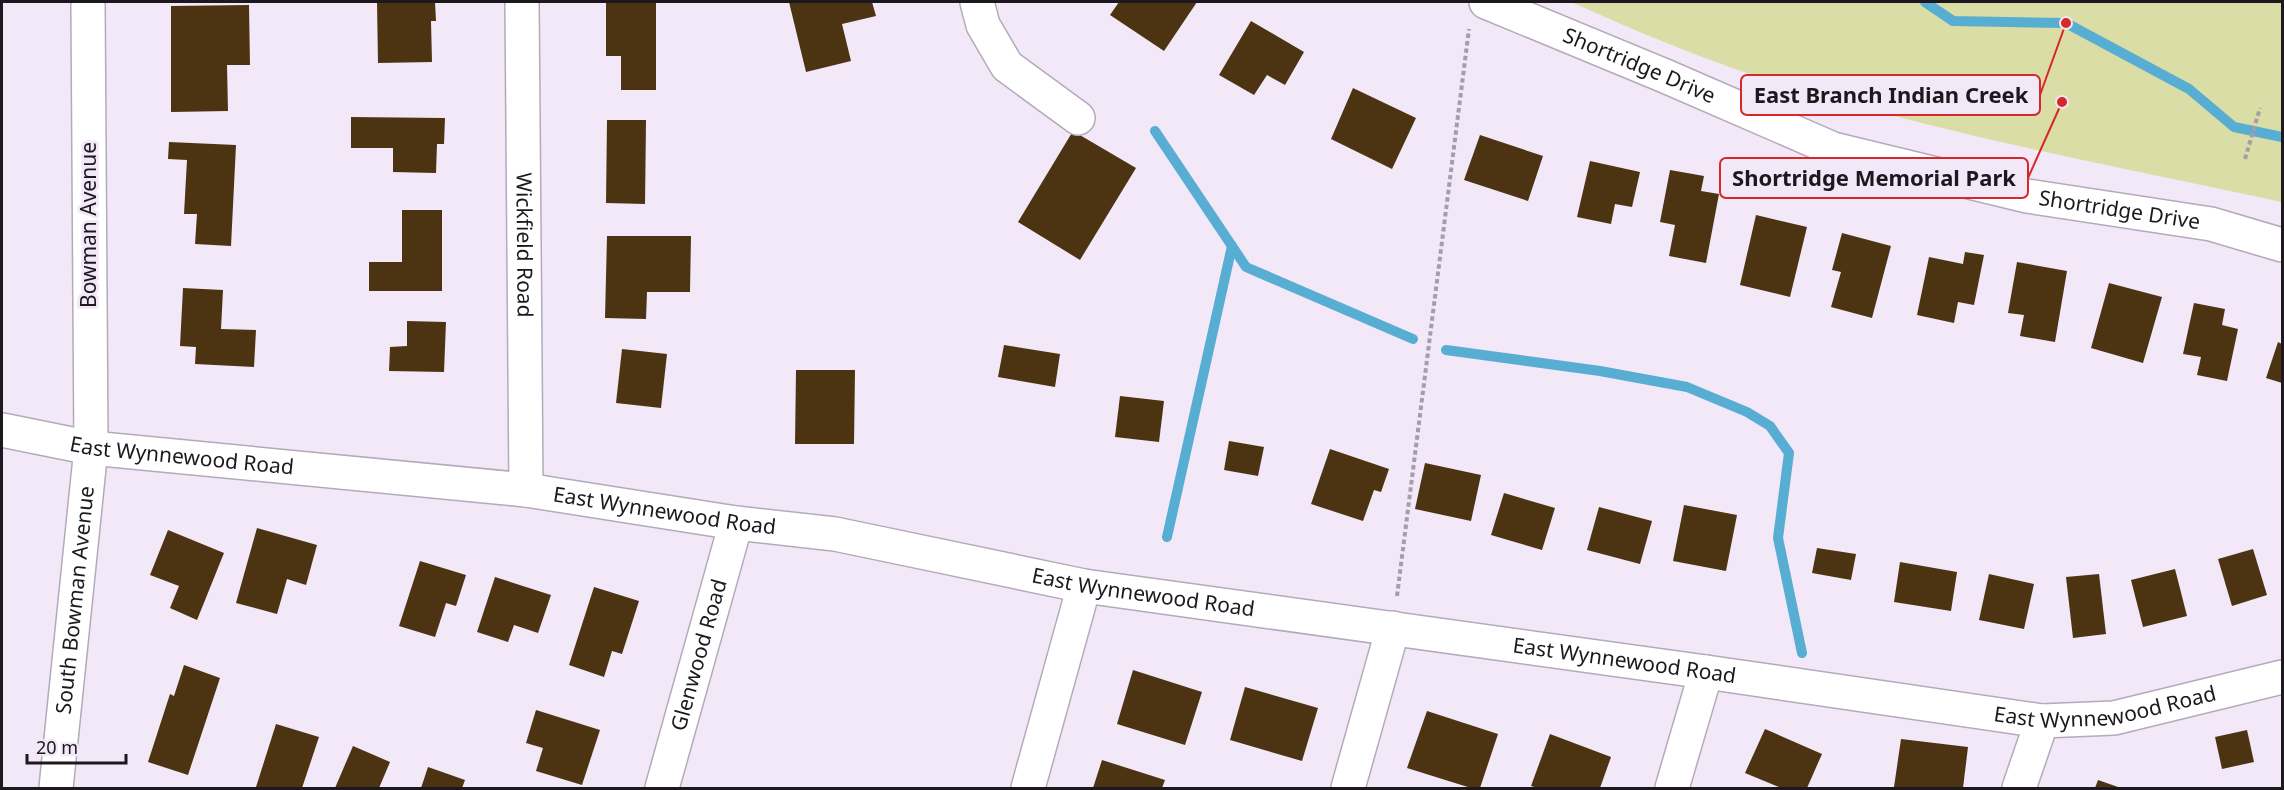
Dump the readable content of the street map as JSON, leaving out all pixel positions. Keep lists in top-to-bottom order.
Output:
{
  "streets": {
    "street": [
      "Shortridge Drive",
      "Bowman Avenue",
      "Wickfield Road",
      "East Wynnewood Road",
      "South Bowman Avenue",
      "Glenwood Road"
    ]
  },
  "crossings": [
    ["Bowman Avenue", "East Wynnewood Road"],
    ["Bowman Avenue", "South Bowman Avenue"],
    ["Wickfield Road", "East Wynnewood Road"],
    ["East Wynnewood Road", "South Bowman Avenue"],
    ["East Wynnewood Road", "Glenwood Road"]
  ],
  "places": ["East Branch Indian Creek", "Shortridge Memorial Park"],
  "scale_bar": "20 m"
}
